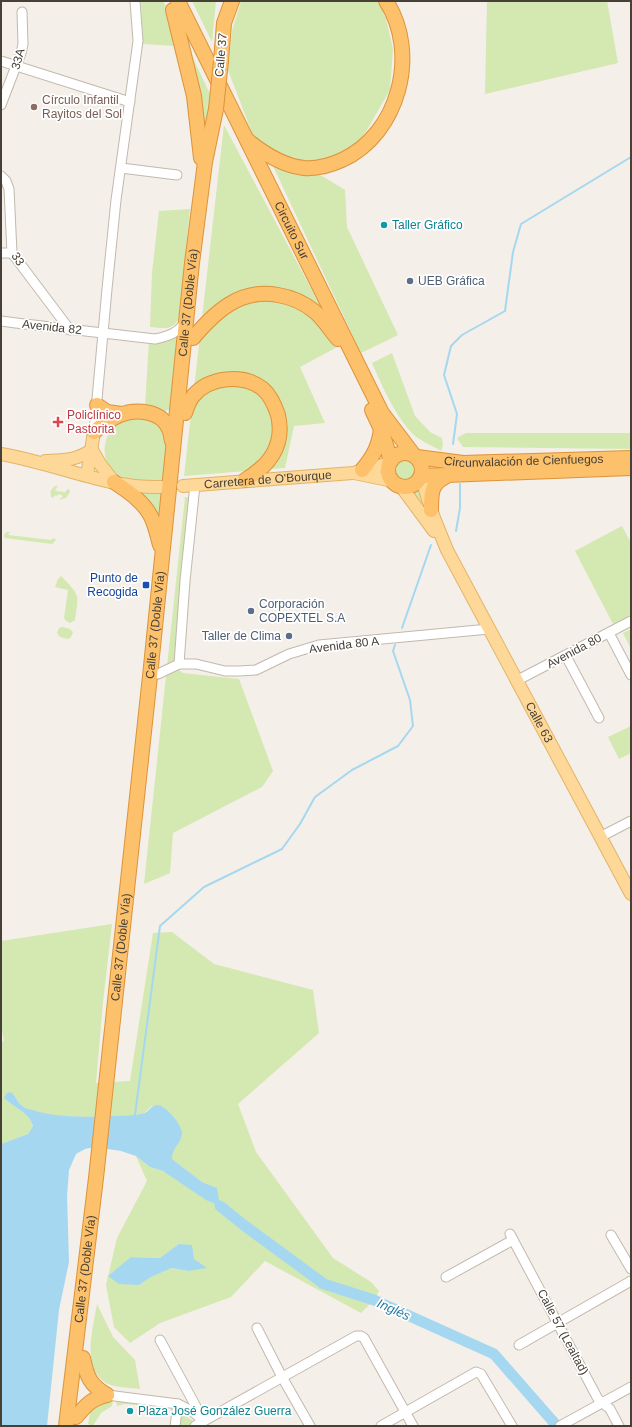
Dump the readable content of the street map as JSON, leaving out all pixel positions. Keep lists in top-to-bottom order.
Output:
{
  "streets": {
    "highway": [
      "Calle 37",
      "Circuito Sur",
      "Calle 37 (Doble Vía)",
      "Circunvalación de Cienfuegos"
    ],
    "main road": ["Carretera de O'Bourque", "Calle 63"],
    "street": [
      "33A",
      "33",
      "Avenida 82",
      "Avenida 80 A",
      "Avenida 80",
      "Calle 57 (Lealtad)"
    ]
  },
  "crossings": [
    ["Calle 37", "Calle 37 (Doble Vía)"],
    ["Circuito Sur", "Circunvalación de Cienfuegos"],
    ["Circuito Sur", "Carretera de O'Bourque"],
    ["Circuito Sur", "Calle 63"],
    ["33", "Avenida 82"],
    ["Calle 37 (Doble Vía)", "Avenida 82"],
    ["Calle 37 (Doble Vía)", "Avenida 80 A"],
    ["Circunvalación de Cienfuegos", "Carretera de O'Bourque"],
    ["Circunvalación de Cienfuegos", "Calle 63"],
    ["Carretera de O'Bourque", "Calle 63"],
    ["Avenida 80 A", "Calle 63"],
    ["Avenida 80", "Calle 63"]
  ],
  "water": ["Inglés"],
  "places": {
    "other": [
      "Círculo Infantil Rayitos del Sol",
      "Taller Gráfico",
      "UEB Gráfica",
      "Corporación COPEXTEL S.A",
      "Taller de Clima",
      "Plaza José González Guerra"
    ],
    "health": ["Policlínico Pastorita"],
    "transit": ["Punto de Recogida"]
  }
}
